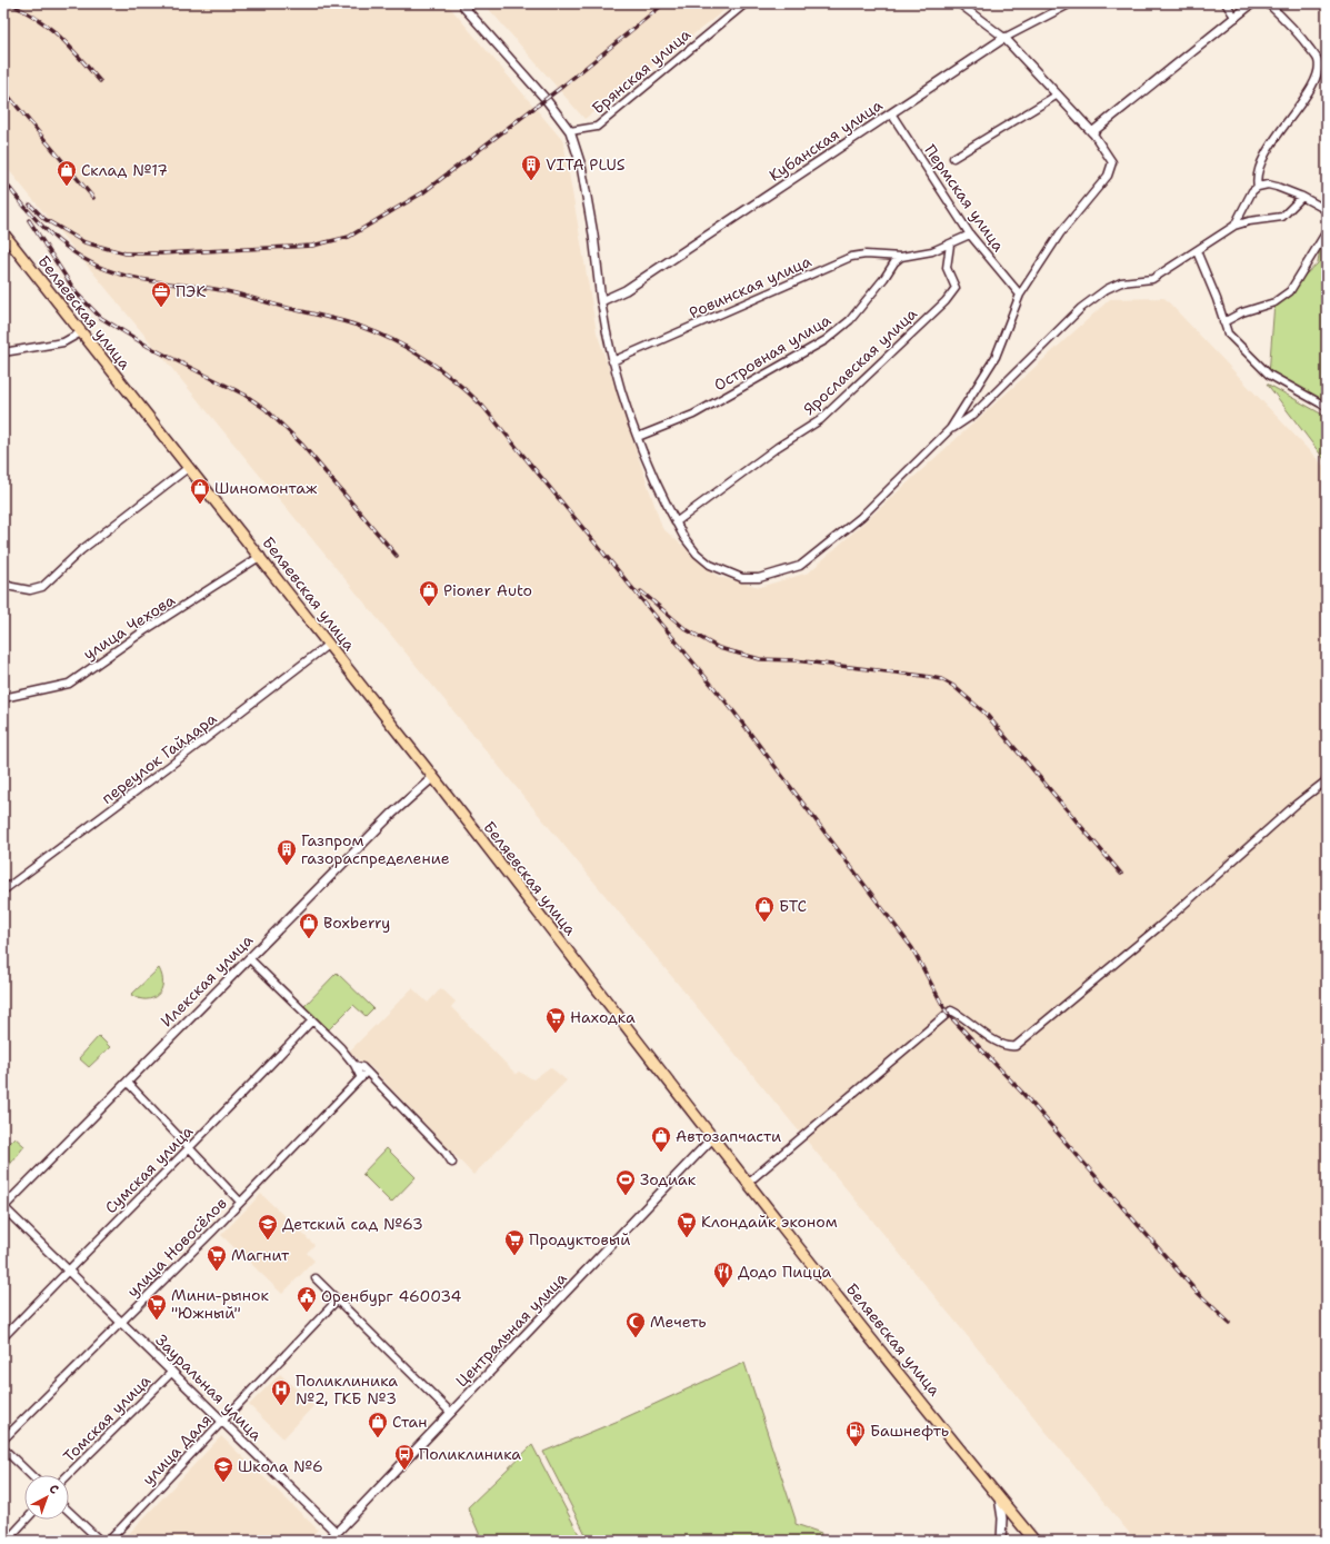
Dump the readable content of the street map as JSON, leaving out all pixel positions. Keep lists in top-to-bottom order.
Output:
{
  "streets": {
    "main road": ["Беляевская улица"],
    "street": [
      "Брянская улица",
      "Кубанская улица",
      "Пермская улица",
      "Ровинская улица",
      "Островная улица",
      "Ярославская улица",
      "улица Чехова",
      "переулок Гайдара",
      "Илекская улица",
      "Сумская улица",
      "улица Новосёлов",
      "Центральная улица",
      "Зауральная улица",
      "Томская улица",
      "улица Даля"
    ]
  },
  "crossings": [
    ["Кубанская улица", "Пермская улица"],
    ["Ровинская улица", "Островная улица"],
    ["Беляевская улица", "улица Чехова"],
    ["Беляевская улица", "переулок Гайдара"],
    ["Беляевская улица", "Илекская улица"],
    ["Беляевская улица", "Центральная улица"],
    ["Илекская улица", "Зауральная улица"],
    ["Сумская улица", "Зауральная улица"],
    ["улица Новосёлов", "Зауральная улица"],
    ["Центральная улица", "Зауральная улица"],
    ["Зауральная улица", "Томская улица"],
    ["Зауральная улица", "улица Даля"]
  ],
  "places": {
    "building": ["VITA PLUS", "Газпром газораспределение"],
    "shop": [
      "Склад №17",
      "Шиномонтаж",
      "Pioner Auto",
      "БТС",
      "Boxberry",
      "Автозапчасти",
      "Стан"
    ],
    "office": ["ПЭК"],
    "supermarket": [
      "Находка",
      "Клондайк эконом",
      "Продуктовый",
      "Магнит",
      "Мини-рынок \"Южный\""
    ],
    "sports": ["Зодиак"],
    "school or university": ["Детский сад №63", "Школа №6"],
    "restaurant": ["Додо Пицца"],
    "public building": ["Оренбург 460034"],
    "mosque": ["Мечеть"],
    "hospital": ["Поликлиника №2, ГКБ №3"],
    "fuel station": ["Башнефть"],
    "bus stop": ["Поликлиника"]
  },
  "north": "top right"
}
